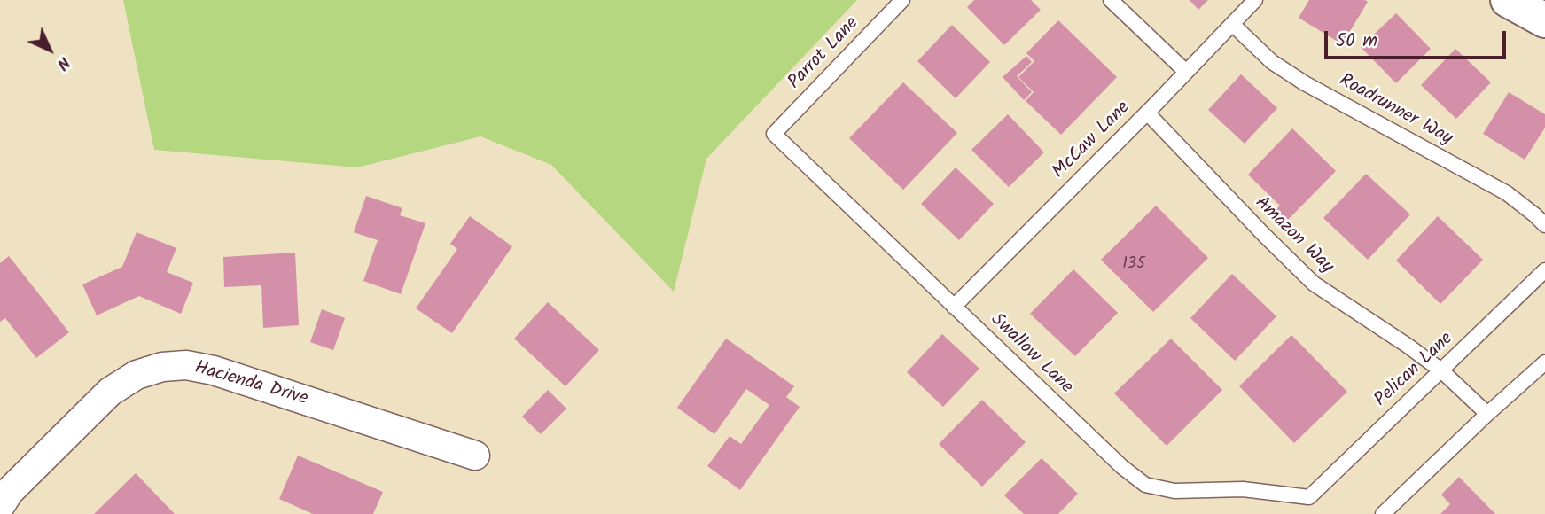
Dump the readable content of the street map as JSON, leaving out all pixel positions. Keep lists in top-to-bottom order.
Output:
{
  "streets": {
    "street": ["Hacienda Drive"],
    "lane": [
      "Parrot Lane",
      "Roadrunner Way",
      "McCaw Lane",
      "Amazon Way",
      "Swallow Lane",
      "Pelican Lane"
    ]
  },
  "crossings": [
    ["Parrot Lane", "Swallow Lane"],
    ["Roadrunner Way", "McCaw Lane"],
    ["McCaw Lane", "Amazon Way"],
    ["McCaw Lane", "Swallow Lane"],
    ["Amazon Way", "Pelican Lane"],
    ["Swallow Lane", "Pelican Lane"]
  ],
  "house_numbers": ["135"],
  "scale_bar": "50 m",
  "north": "bottom right"
}
